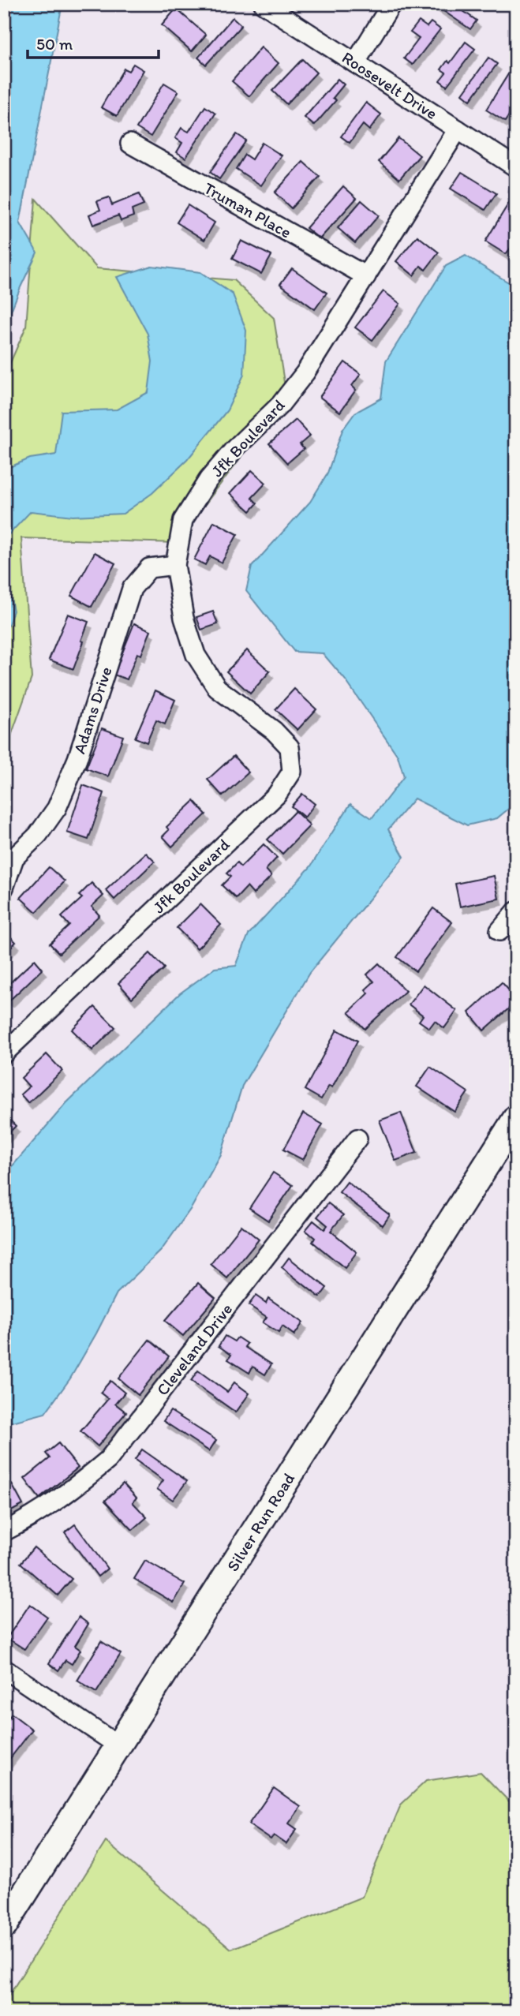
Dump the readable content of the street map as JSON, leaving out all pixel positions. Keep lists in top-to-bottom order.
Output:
{
  "streets": {
    "main road": ["Silver Run Road"],
    "street": [
      "Roosevelt Drive",
      "Truman Place",
      "Jfk Boulevard",
      "Adams Drive",
      "Cleveland Drive"
    ]
  },
  "crossings": [
    ["Roosevelt Drive", "Jfk Boulevard"],
    ["Truman Place", "Jfk Boulevard"],
    ["Jfk Boulevard", "Adams Drive"]
  ],
  "scale_bar": "50 m"
}
